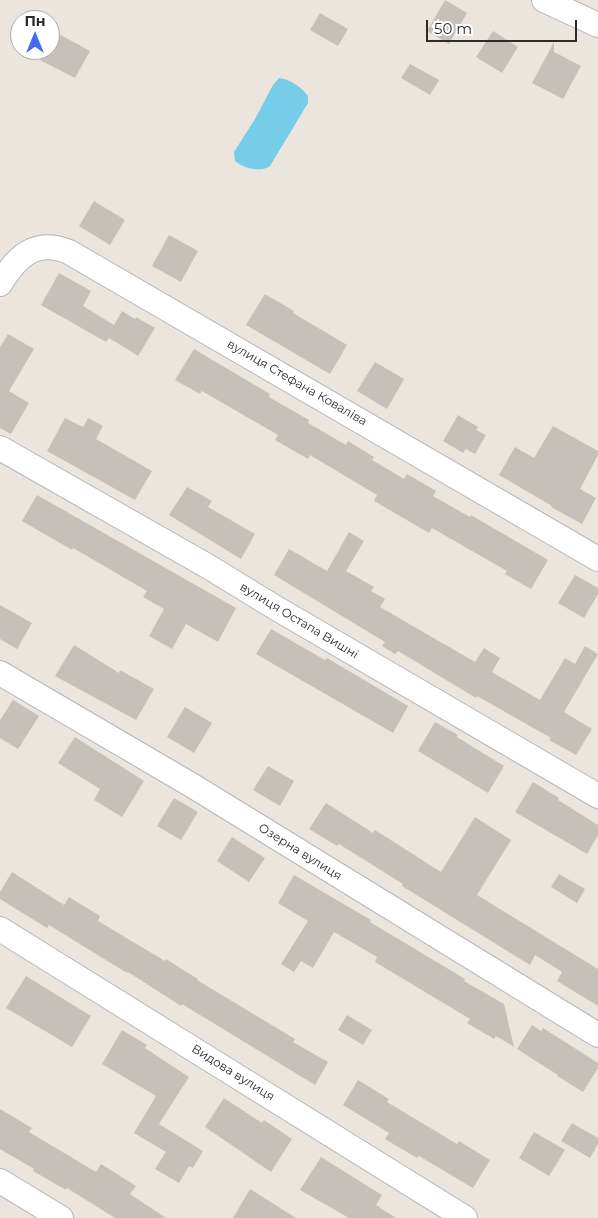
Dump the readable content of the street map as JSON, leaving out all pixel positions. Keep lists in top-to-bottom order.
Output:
{
  "streets": {
    "street": [
      "вулиця Стефана Коваліва",
      "вулиця Остапа Вишні",
      "Озерна вулиця",
      "Видова вулиця"
    ]
  },
  "scale_bar": "50 m",
  "north": "top"
}
